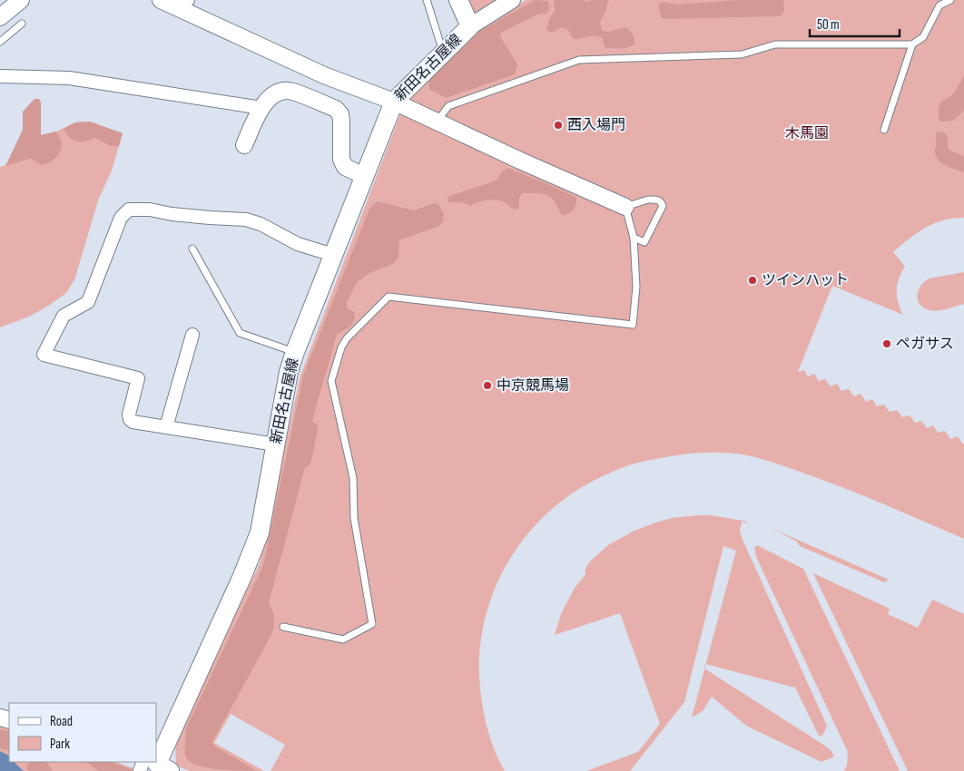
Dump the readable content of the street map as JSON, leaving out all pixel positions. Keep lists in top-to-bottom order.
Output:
{
  "streets": {
    "main road": ["新田名古屋線"]
  },
  "parks": ["木馬園"],
  "places": [
    "西入場門",
    "ツインハット",
    "ペガサス",
    "中京競馬場"
  ],
  "legend": ["Road", "Park"],
  "scale_bar": "50 m"
}
